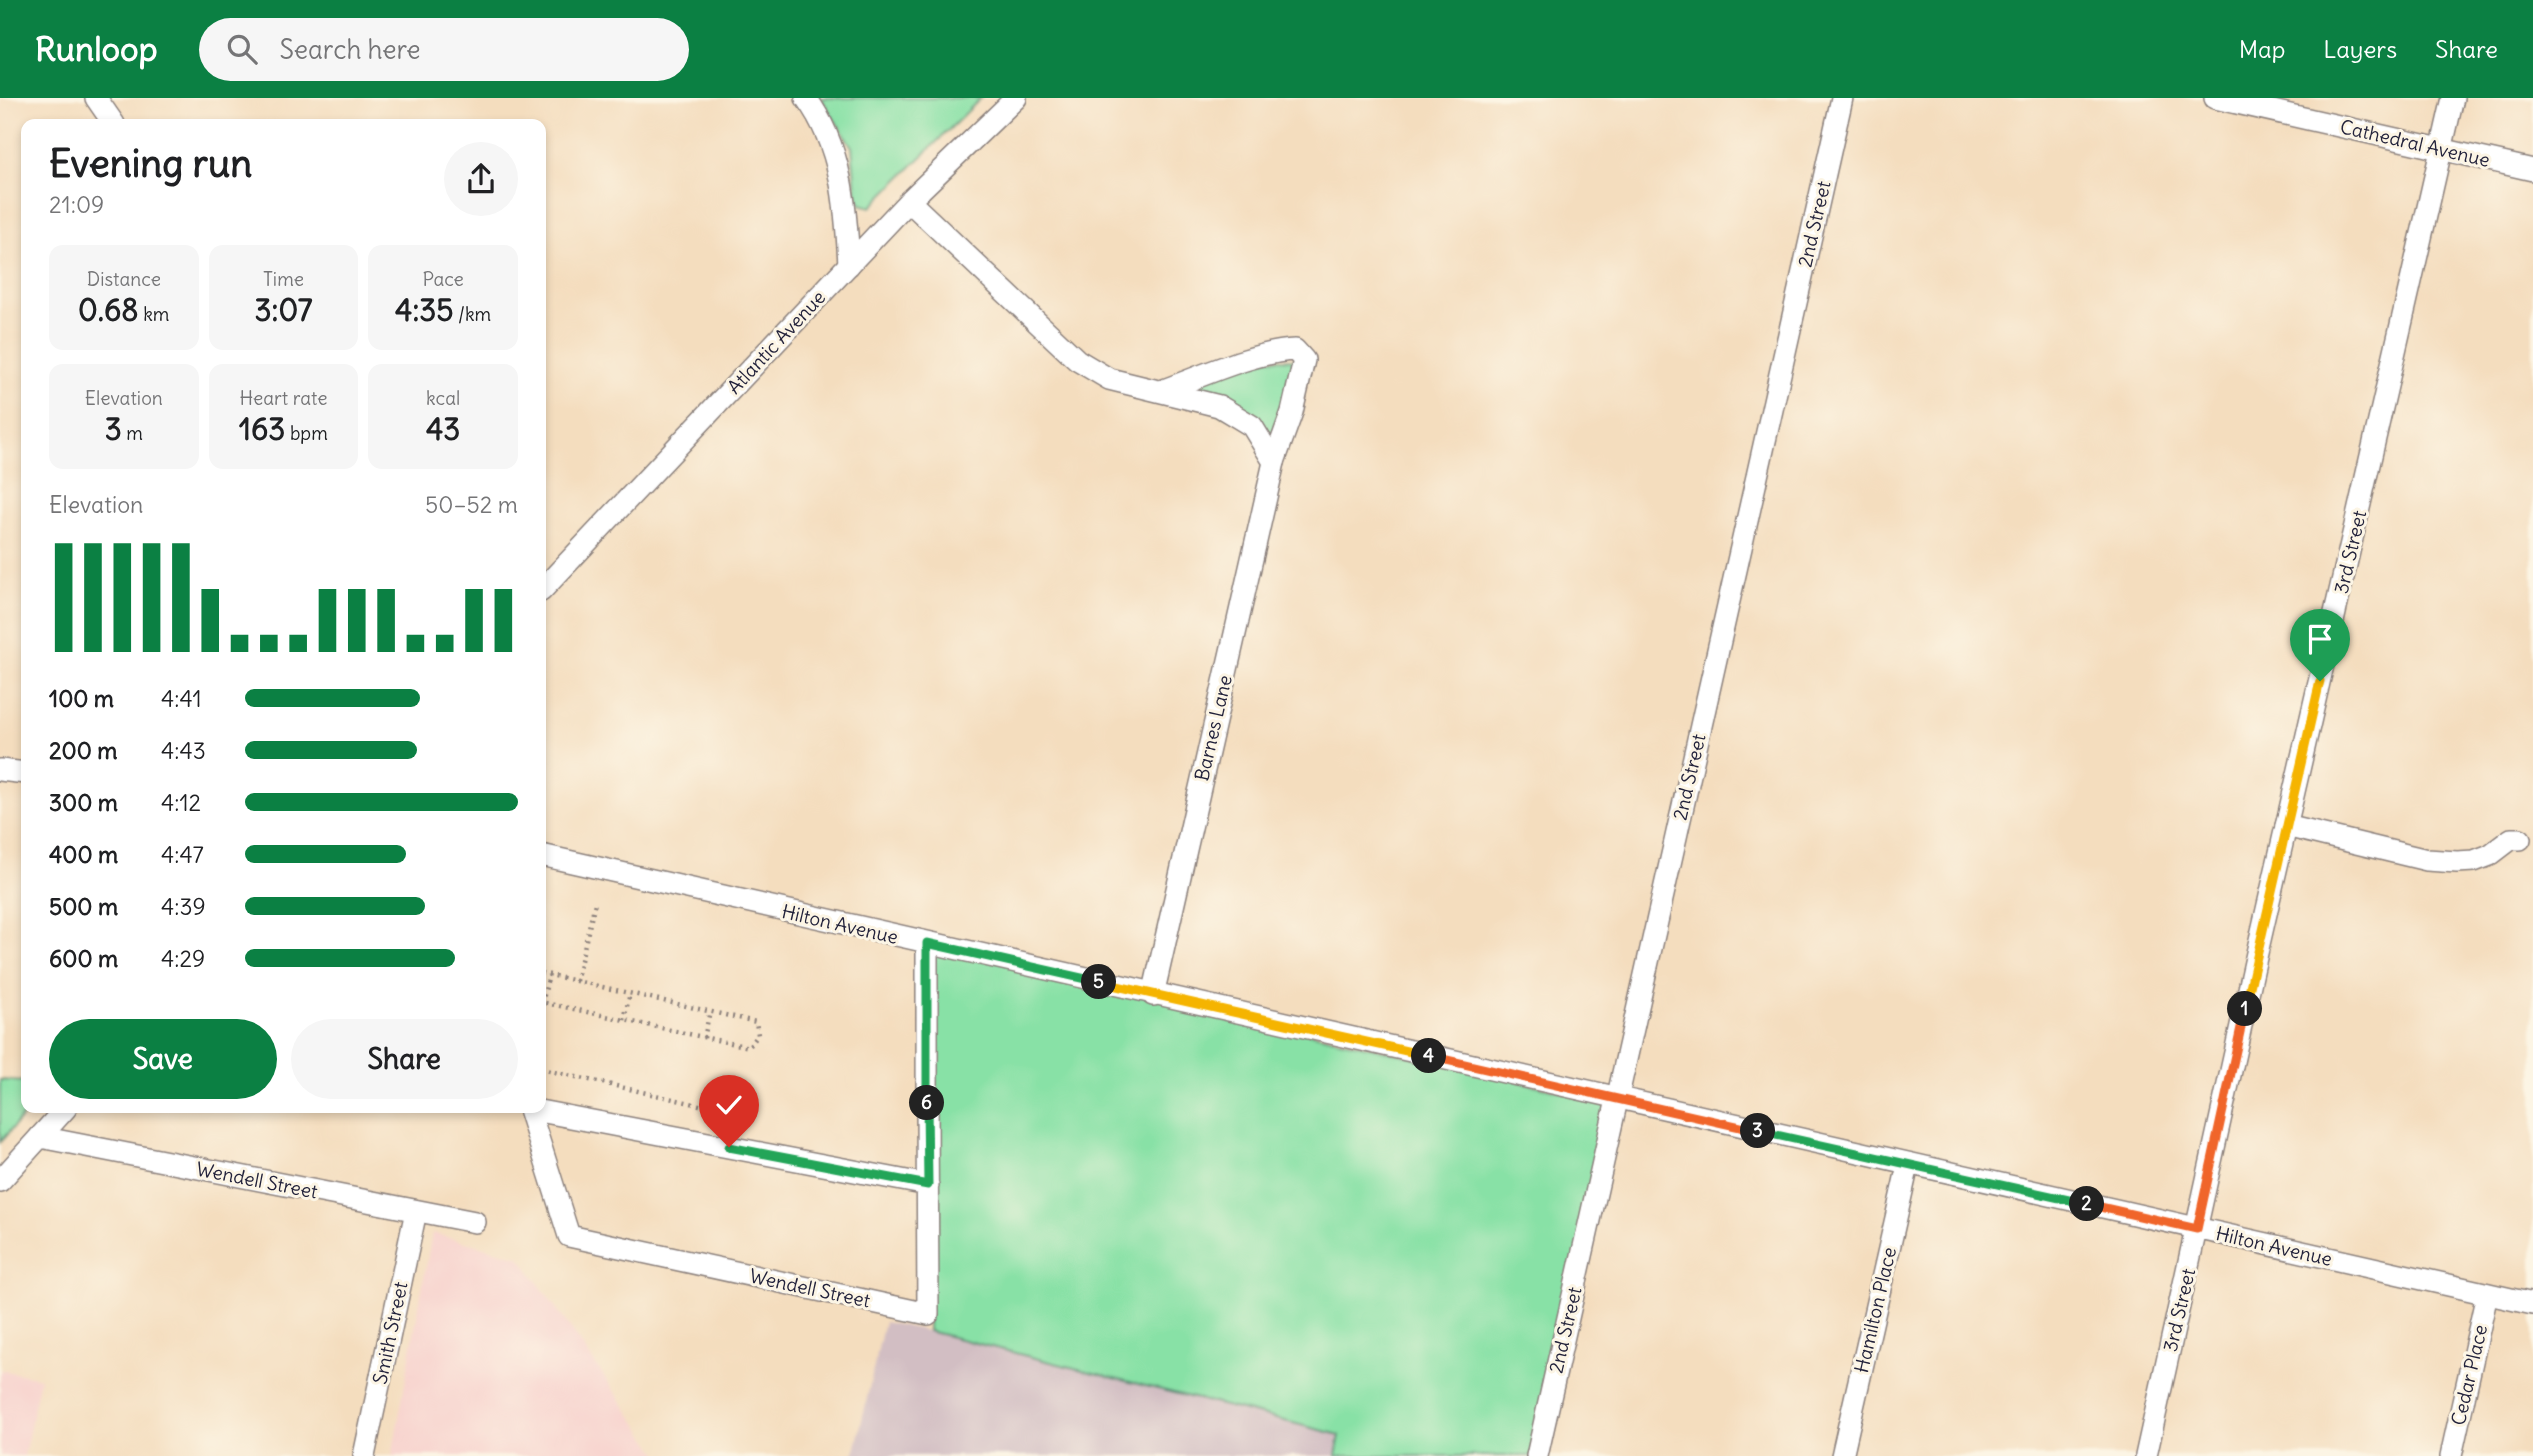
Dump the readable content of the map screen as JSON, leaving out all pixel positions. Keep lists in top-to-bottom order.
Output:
{
  "streets": {
    "street": [
      "Cathedral Avenue",
      "2nd Street",
      "Atlantic Avenue",
      "3rd Street",
      "Barnes Lane",
      "Hilton Avenue",
      "Wendell Street",
      "Hamilton Place",
      "Smith Street",
      "Cedar Place"
    ]
  },
  "crossings": [
    ["Cathedral Avenue", "3rd Street"],
    ["2nd Street", "Hilton Avenue"],
    ["3rd Street", "Hilton Avenue"],
    ["Barnes Lane", "Hilton Avenue"],
    ["Hilton Avenue", "Hamilton Place"],
    ["Hilton Avenue", "Cedar Place"],
    ["Wendell Street", "Smith Street"]
  ],
  "page": {
    "header": "Runloop",
    "search": "Search here",
    "nav": ["Map", "Layers", "Share"],
    "heading": ["Evening run", "21:09"],
    "stats": [
      ["Distance", "0.68 km"],
      ["Time", "3:07"],
      ["Pace", "4:35 /km"],
      ["Elevation", "3 m"],
      ["Heart rate", "163 bpm"],
      ["kcal", "43"]
    ],
    "chart": ["Elevation", "50–52 m"],
    "list": [
      {
        "name": "100 m",
        "note": "4:41"
      },
      {
        "name": "200 m",
        "note": "4:43"
      },
      {
        "name": "300 m",
        "note": "4:12"
      },
      {
        "name": "400 m",
        "note": "4:47"
      },
      {
        "name": "500 m",
        "note": "4:39"
      },
      {
        "name": "600 m",
        "note": "4:29"
      }
    ],
    "pins": [
      "5",
      "1",
      "4",
      "6",
      "3",
      "2"
    ],
    "buttons": ["Save", "Share"]
  }
}
